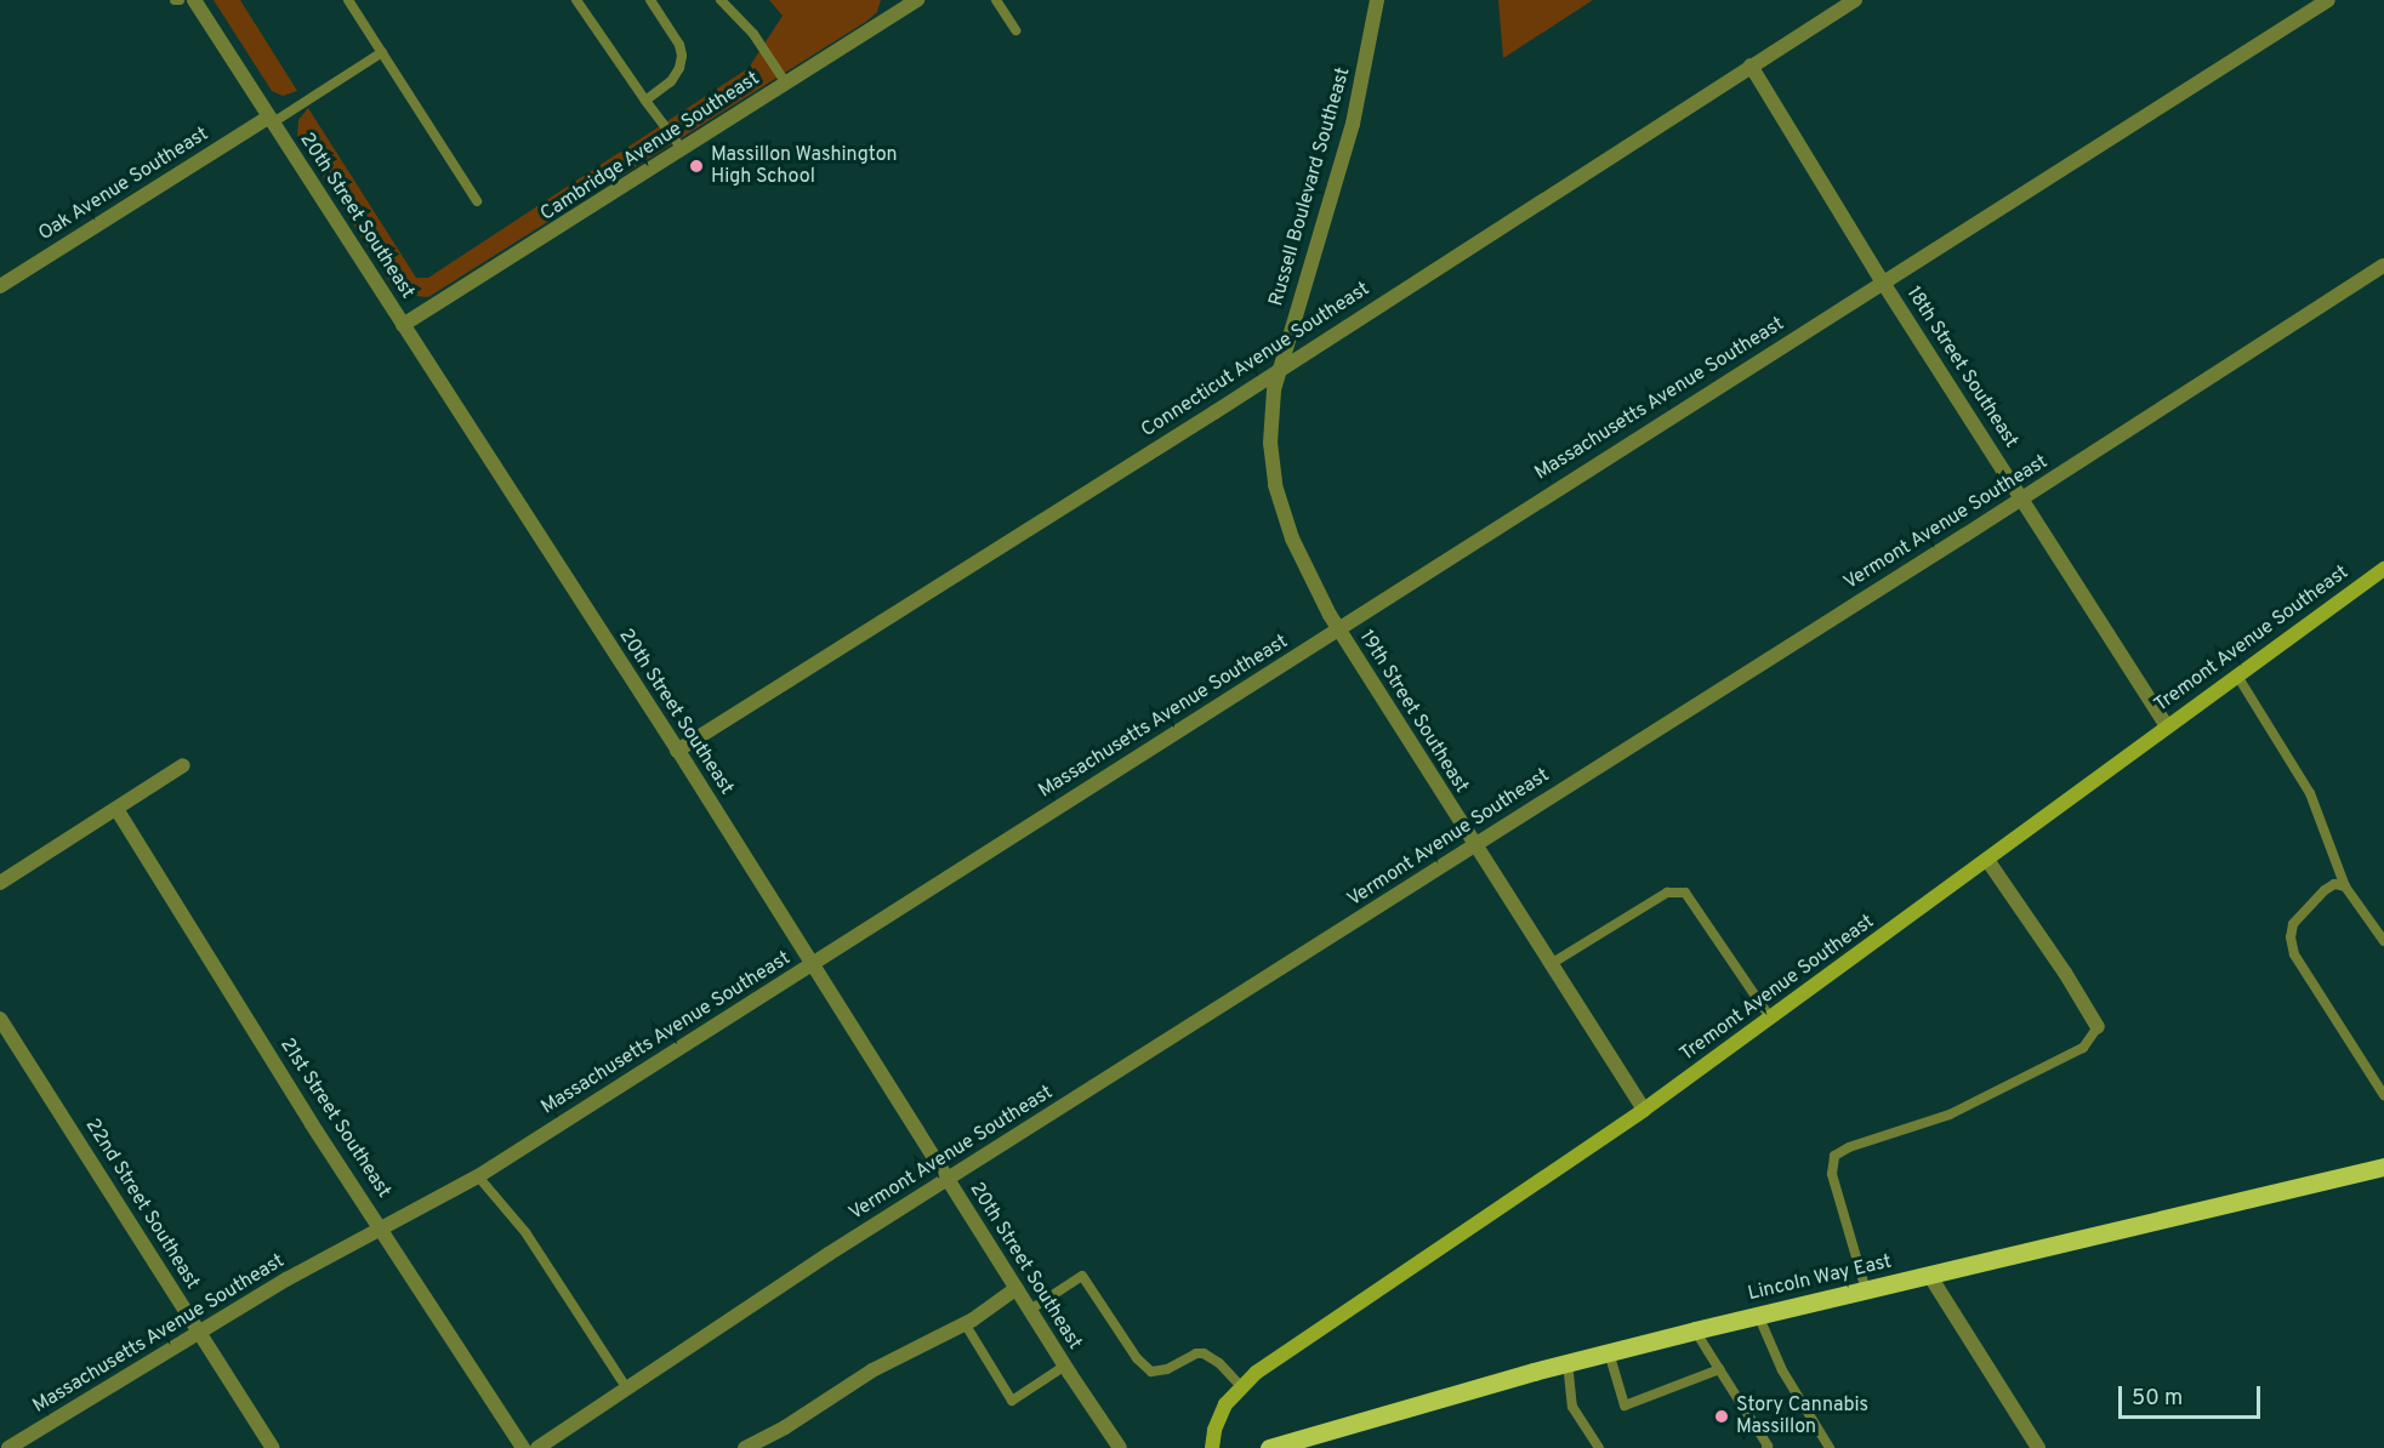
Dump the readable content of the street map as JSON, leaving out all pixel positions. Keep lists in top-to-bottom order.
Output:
{
  "streets": {
    "main road": ["Lincoln Way East"],
    "street": [
      "Cambridge Avenue Southeast",
      "Oak Avenue Southeast",
      "Russell Boulevard Southeast",
      "20th Street Southeast",
      "Connecticut Avenue Southeast",
      "18th Street Southeast",
      "Massachusetts Avenue Southeast",
      "Vermont Avenue Southeast",
      "Tremont Avenue Southeast",
      "19th Street Southeast",
      "21st Street Southeast",
      "22nd Street Southeast"
    ]
  },
  "crossings": [
    ["Cambridge Avenue Southeast", "20th Street Southeast"],
    ["Oak Avenue Southeast", "20th Street Southeast"],
    ["Russell Boulevard Southeast", "Connecticut Avenue Southeast"],
    ["Russell Boulevard Southeast", "19th Street Southeast"],
    ["20th Street Southeast", "Connecticut Avenue Southeast"],
    ["20th Street Southeast", "Massachusetts Avenue Southeast"],
    ["20th Street Southeast", "Vermont Avenue Southeast"],
    ["Connecticut Avenue Southeast", "18th Street Southeast"],
    ["18th Street Southeast", "Massachusetts Avenue Southeast"],
    ["18th Street Southeast", "Vermont Avenue Southeast"],
    ["18th Street Southeast", "Tremont Avenue Southeast"],
    ["Massachusetts Avenue Southeast", "19th Street Southeast"],
    ["Massachusetts Avenue Southeast", "21st Street Southeast"],
    ["Massachusetts Avenue Southeast", "22nd Street Southeast"],
    ["Vermont Avenue Southeast", "19th Street Southeast"],
    ["Tremont Avenue Southeast", "19th Street Southeast"]
  ],
  "places": ["Massillon Washington High School", "Story Cannabis Massillon"],
  "scale_bar": "50 m"
}
